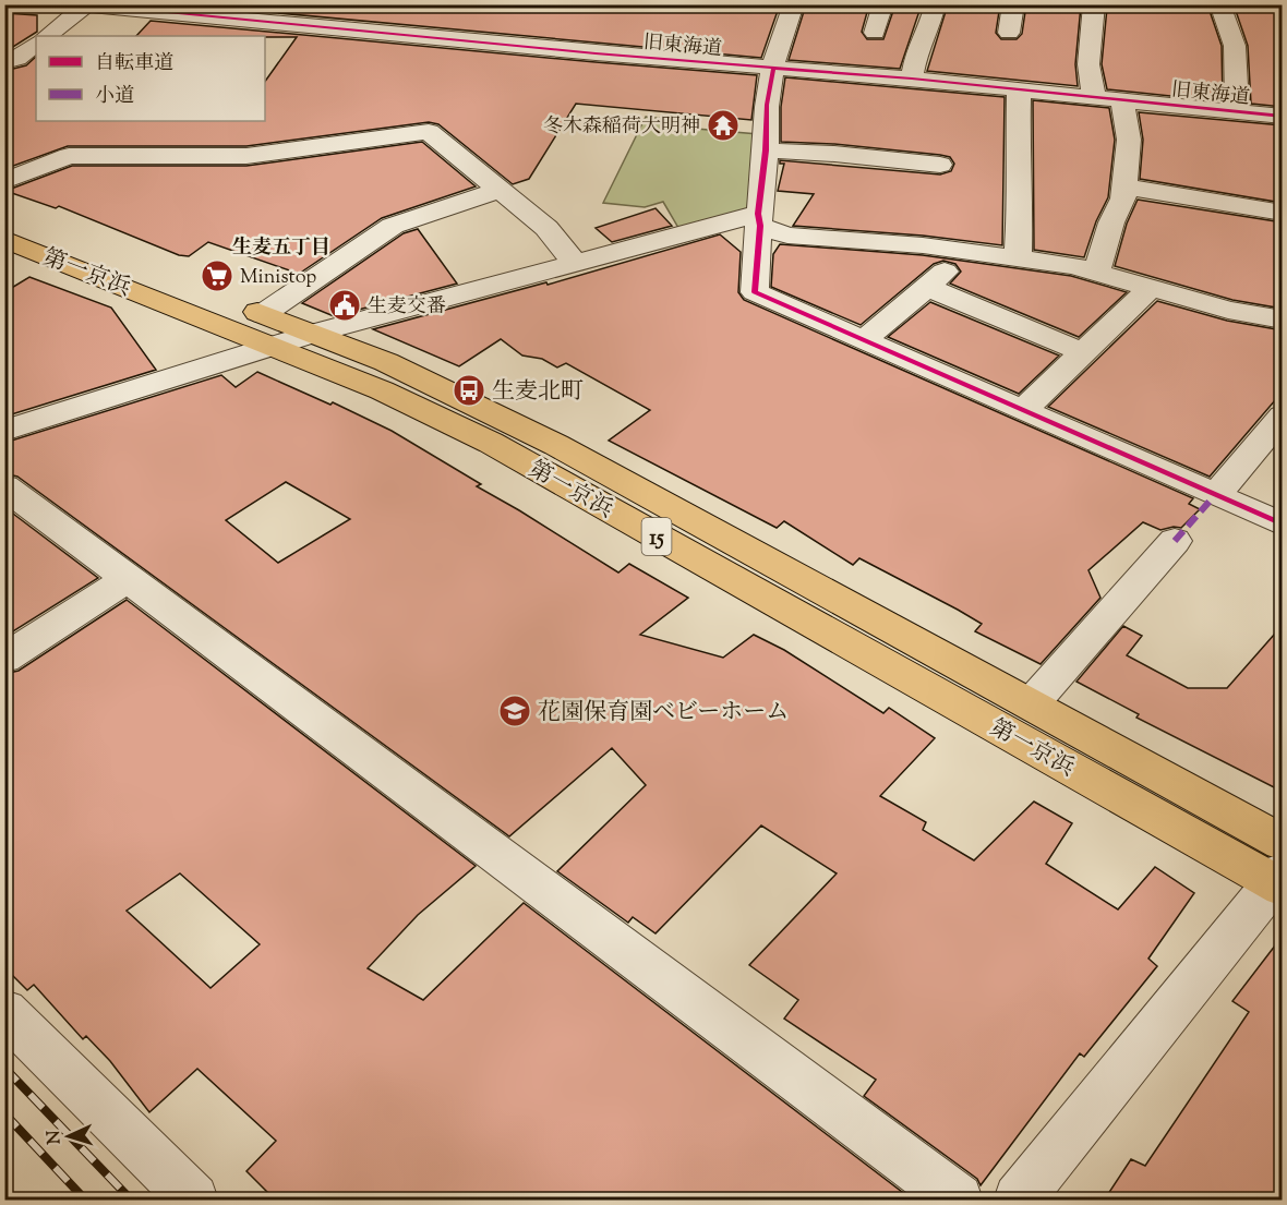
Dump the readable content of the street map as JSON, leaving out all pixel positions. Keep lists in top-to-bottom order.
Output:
{
  "streets": {
    "highway": ["第一京浜", "15"],
    "street": ["旧東海道"]
  },
  "districts": ["生麦五丁目"],
  "places": {
    "temple": ["冬木森稲荷大明神"],
    "supermarket": ["Ministop"],
    "public building": ["生麦交番"],
    "bus stop": ["生麦北町"],
    "school or university": ["花園保育園ベビーホーム"]
  },
  "legend": ["自転車道", "小道"],
  "north": "left"
}
